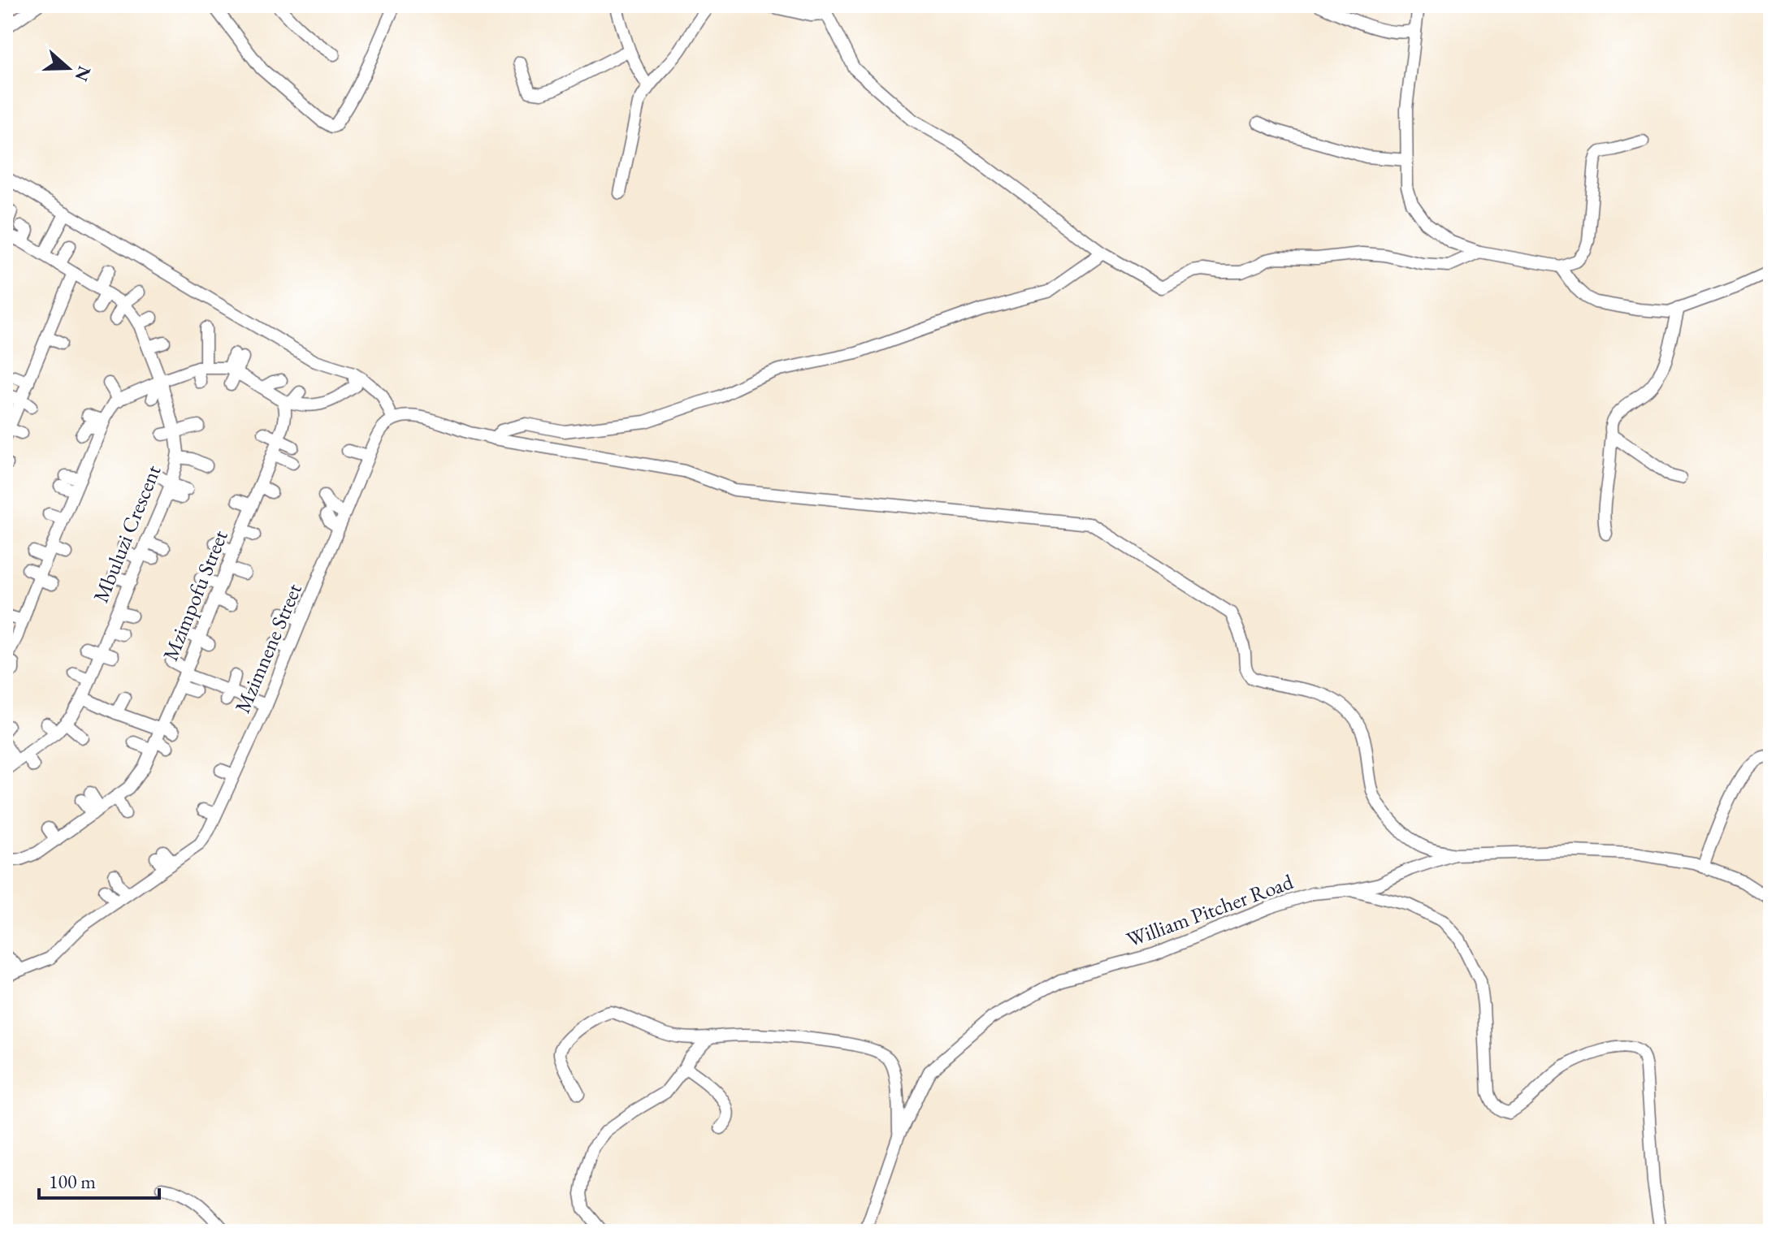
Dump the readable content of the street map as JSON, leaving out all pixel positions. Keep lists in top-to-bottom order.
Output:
{
  "streets": {
    "street": [
      "Mbuluzi Crescent",
      "Mzimpofu Street",
      "Mzimnene Street",
      "William Pitcher Road"
    ]
  },
  "scale_bar": "100 m",
  "north": "right"
}
